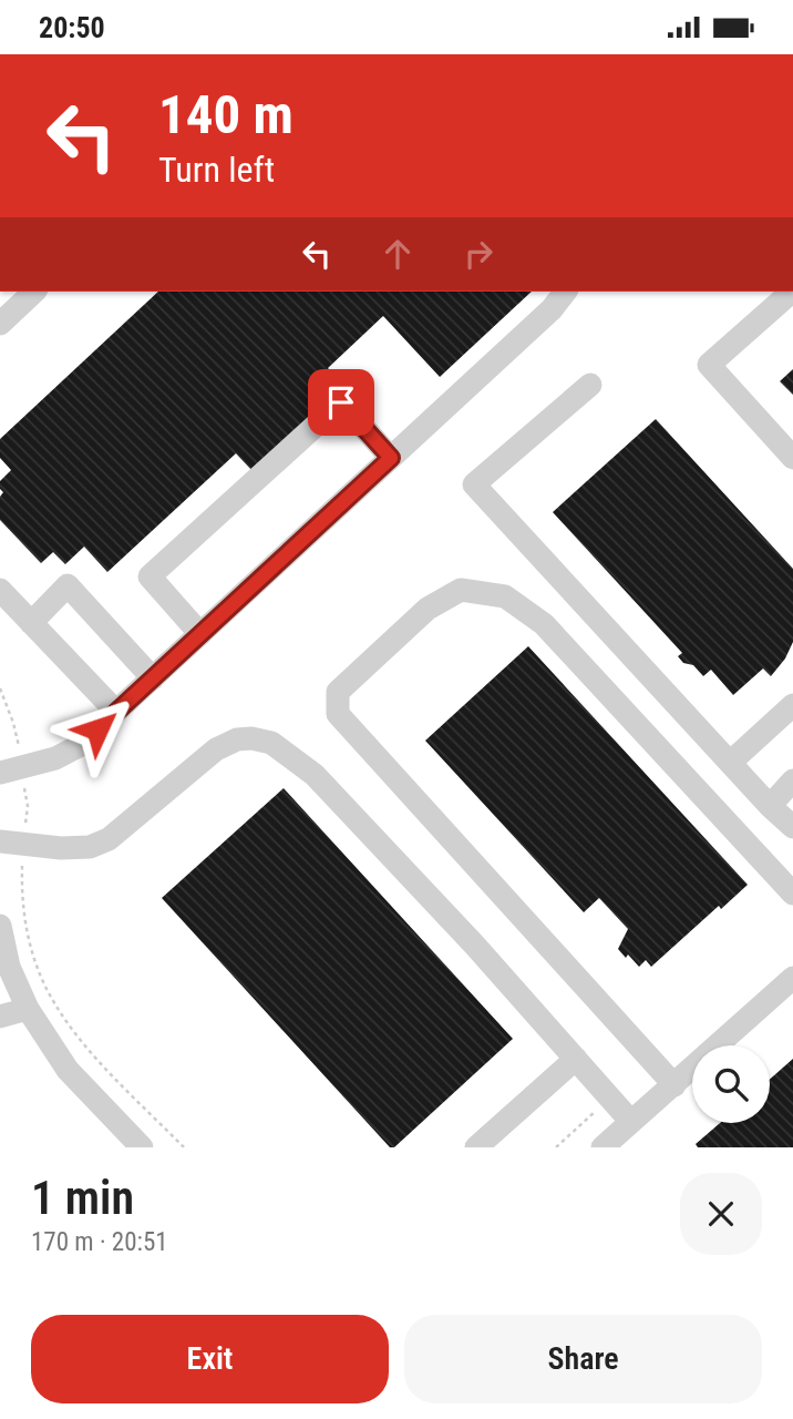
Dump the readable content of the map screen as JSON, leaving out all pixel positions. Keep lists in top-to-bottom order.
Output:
{
  "page": {
    "status": "20:50",
    "turn": ["140 m", "Turn left"],
    "heading": ["1 min", "170 m · 20:51"],
    "buttons": ["Exit", "Share"]
  }
}
